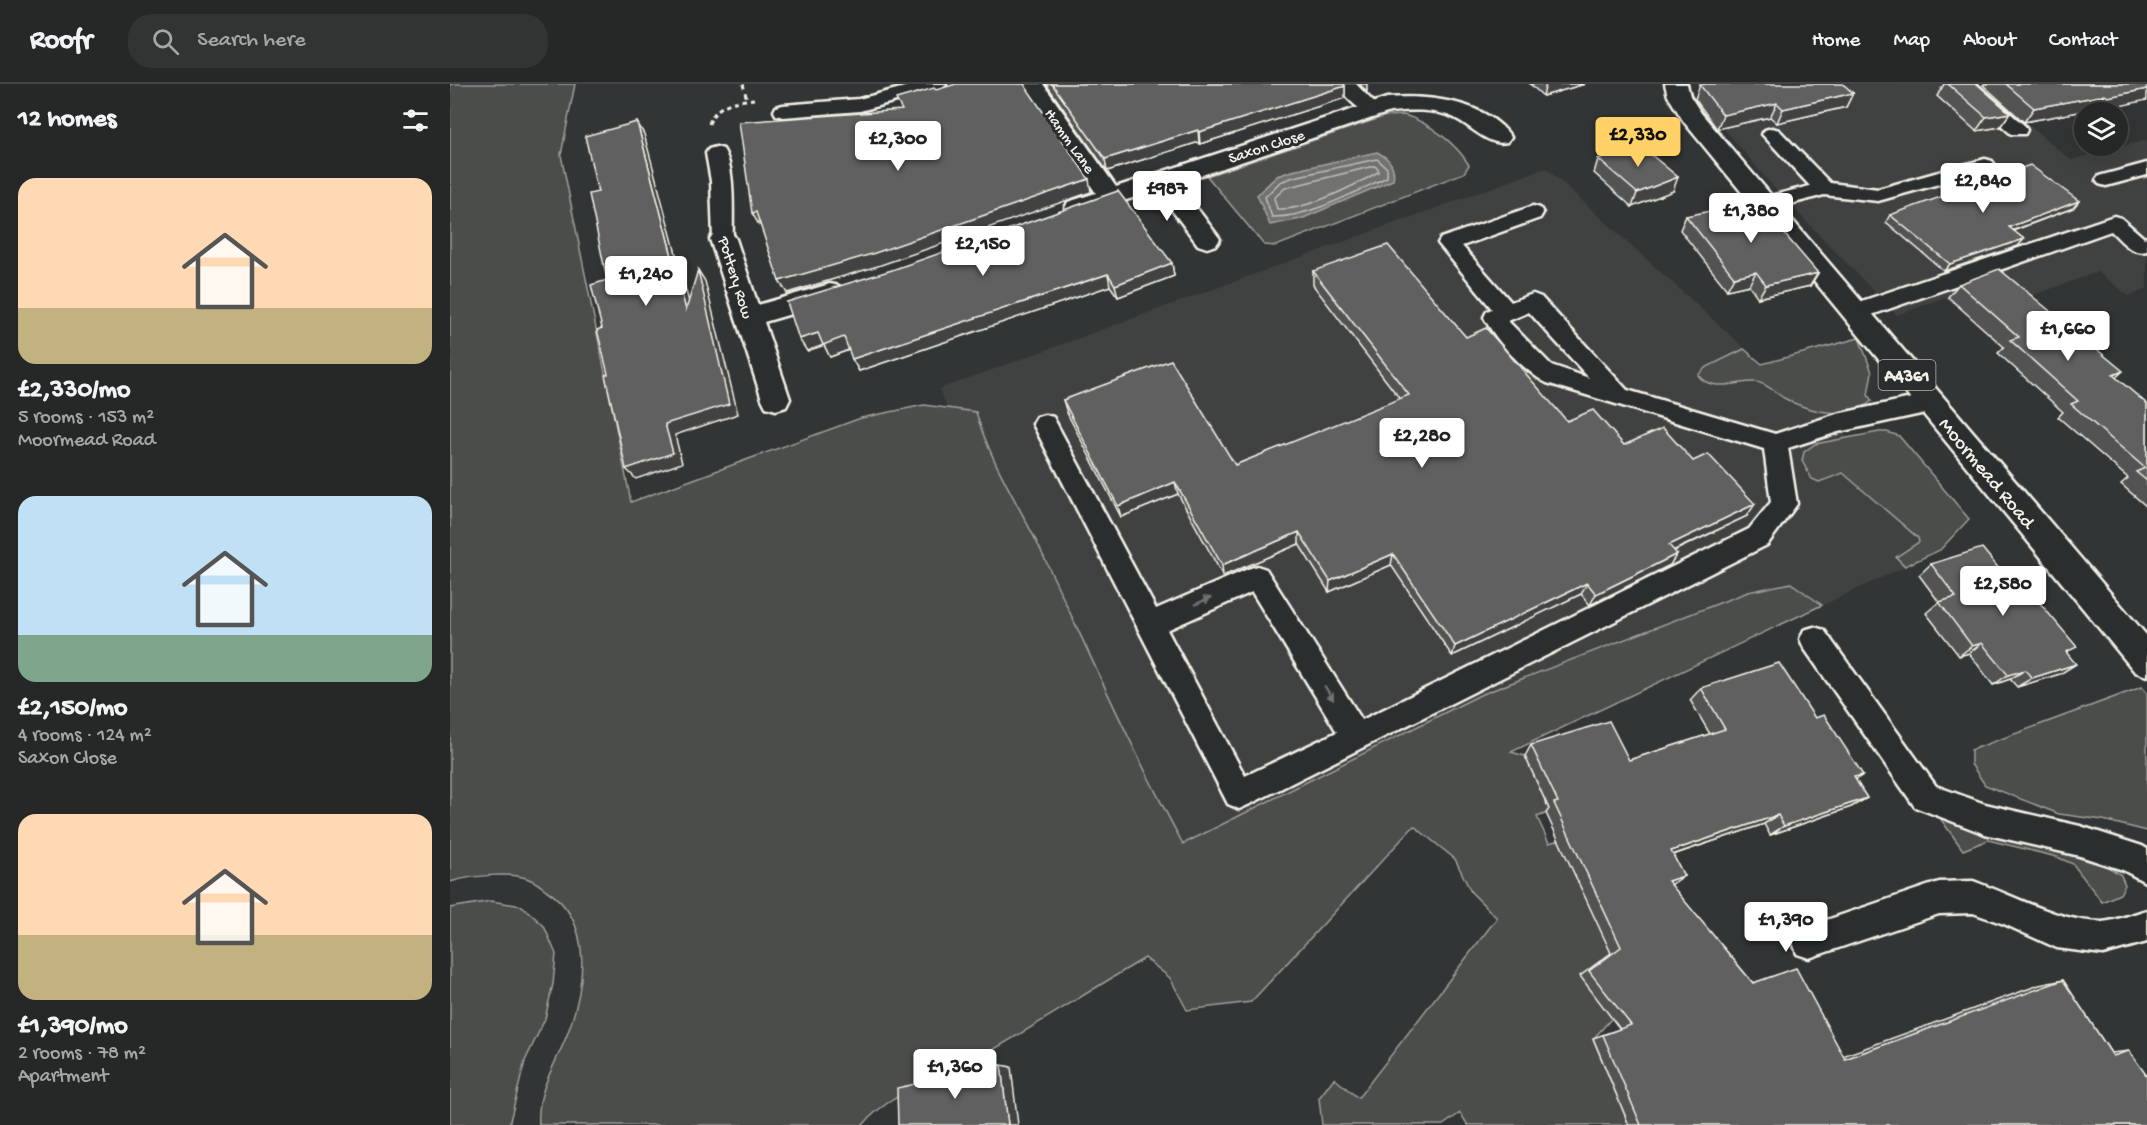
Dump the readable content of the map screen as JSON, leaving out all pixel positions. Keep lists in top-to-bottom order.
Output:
{
  "streets": {
    "street": [
      "Hamm Lane",
      "Saxon Close",
      "Pottery Row",
      "A4361",
      "Moormead Road"
    ]
  },
  "crossings": [
    ["Hamm Lane", "Saxon Close"]
  ],
  "page": {
    "header": "Roofr",
    "search": "Search here",
    "nav": [
      "Home",
      "Map",
      "About",
      "Contact"
    ],
    "heading": "12 homes",
    "price": [
      "£2,330",
      "£2,300",
      "£2,840",
      "£987",
      "£1,380",
      "£2,150",
      "£1,240",
      "£1,660",
      "£2,280",
      "£2,580",
      "£1,390",
      "£1,360"
    ],
    "list": [
      {
        "name": "£2,330/mo",
        "note": "5 rooms · 153 m² · Moormead Road"
      },
      {
        "name": "£2,150/mo",
        "note": "4 rooms · 124 m² · Saxon Close"
      },
      {
        "name": "£1,390/mo",
        "note": "2 rooms · 78 m² · Apartment"
      }
    ]
  }
}
